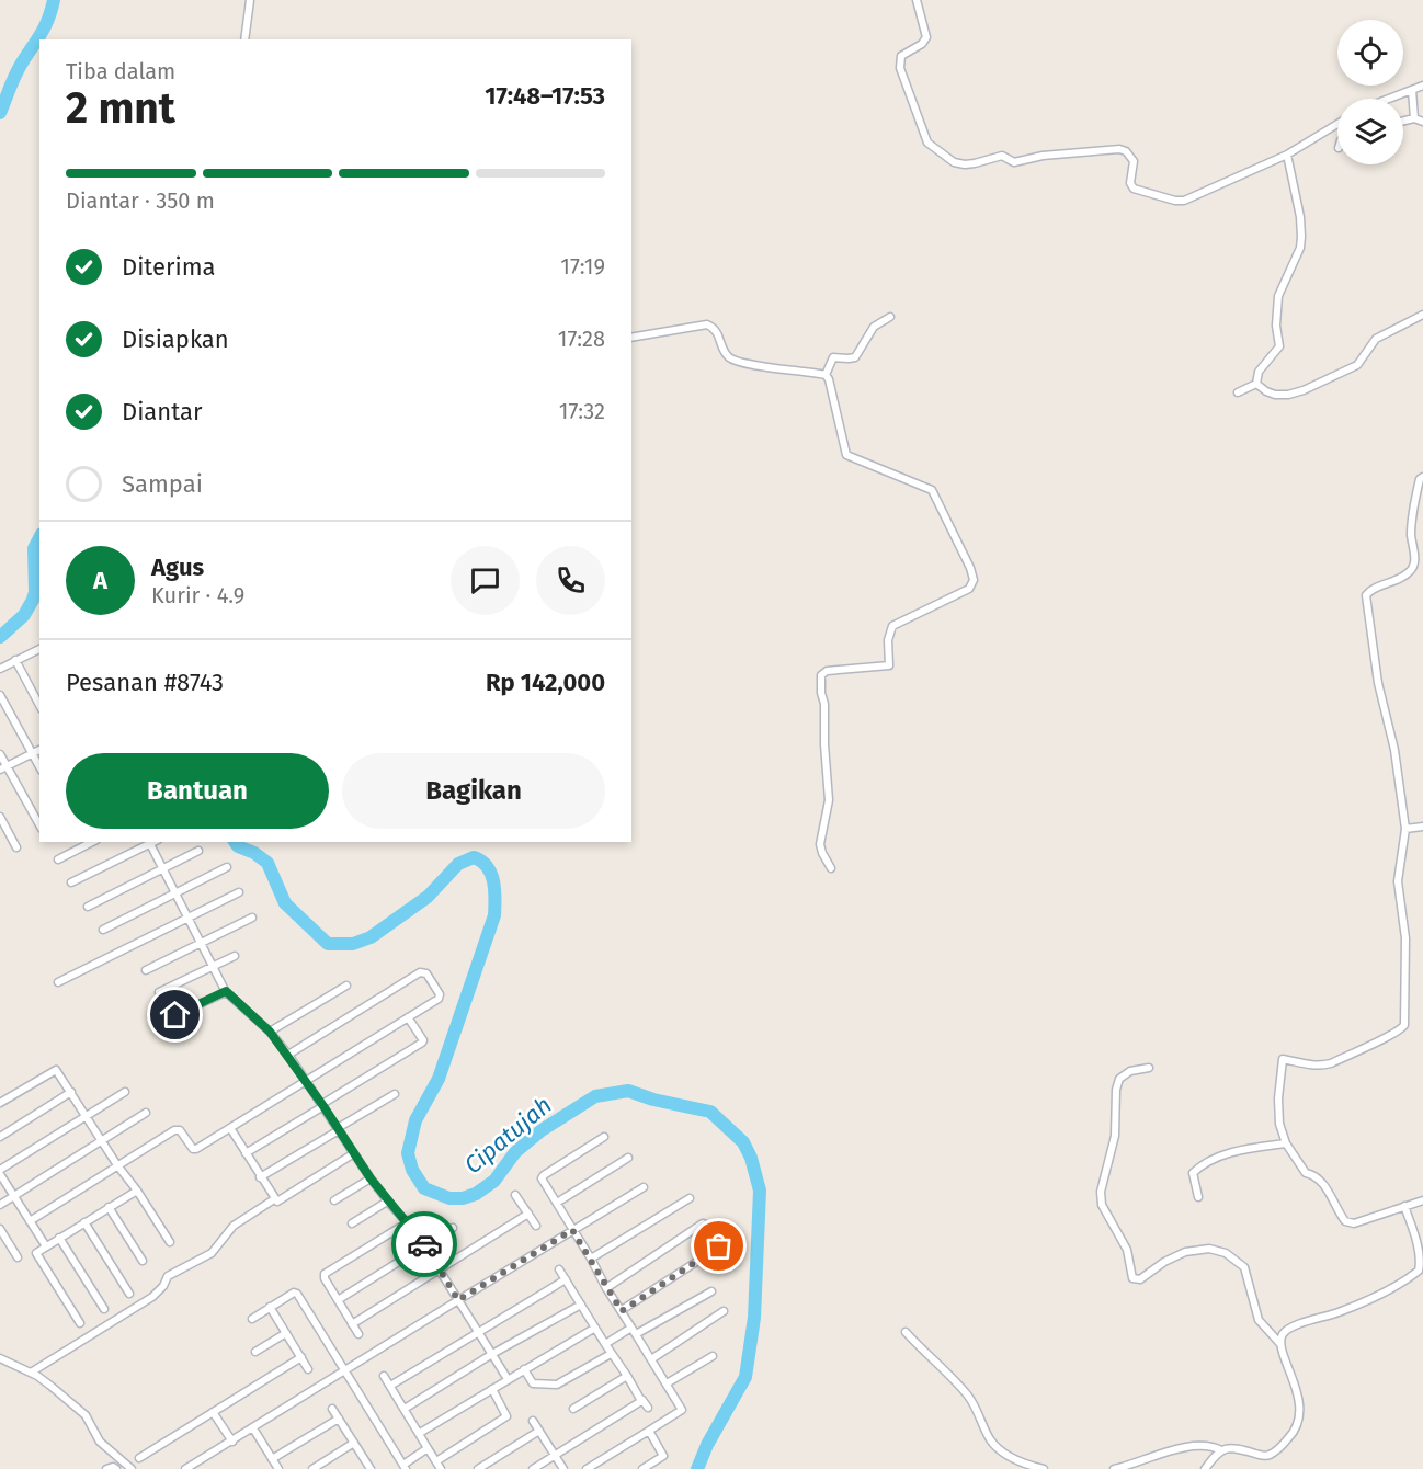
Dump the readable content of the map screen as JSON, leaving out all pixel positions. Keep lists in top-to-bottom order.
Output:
{
  "water": ["Cipatujah"],
  "page": {
    "heading": ["2 mnt", "Tiba dalam", "17:48–17:53"],
    "panel": [
      "Agus",
      "Kurir · 4.9",
      "Pesanan #8743",
      "Rp 142,000"
    ],
    "bar": "Diantar · 350 m",
    "list": [
      ["Diterima", "17:19"],
      ["Disiapkan", "17:28"],
      ["Diantar", "17:32"],
      "Sampai"
    ],
    "round": "A",
    "buttons": ["Bantuan", "Bagikan"]
  }
}
